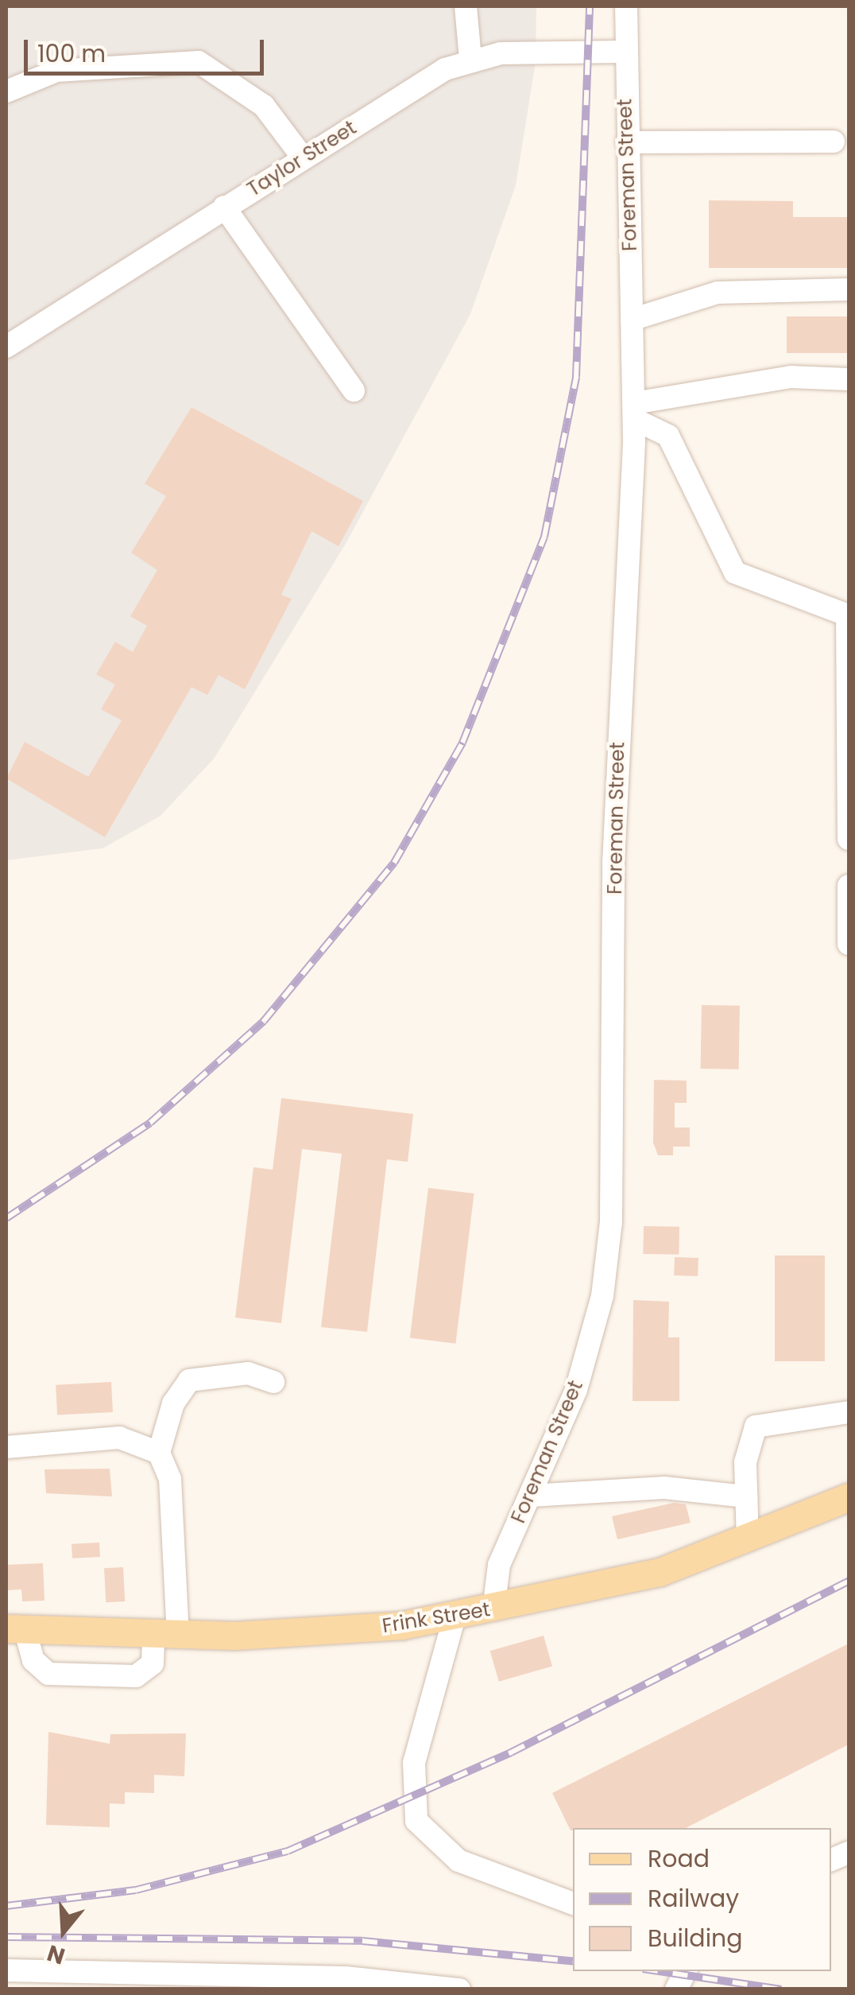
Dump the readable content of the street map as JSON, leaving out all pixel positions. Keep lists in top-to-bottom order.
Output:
{
  "streets": {
    "main road": ["Frink Street"],
    "street": ["Taylor Street", "Foreman Street"]
  },
  "crossings": [
    ["Taylor Street", "Foreman Street"],
    ["Foreman Street", "Frink Street"]
  ],
  "legend": ["Road", "Railway", "Building"],
  "scale_bar": "100 m",
  "north": "bottom"
}
